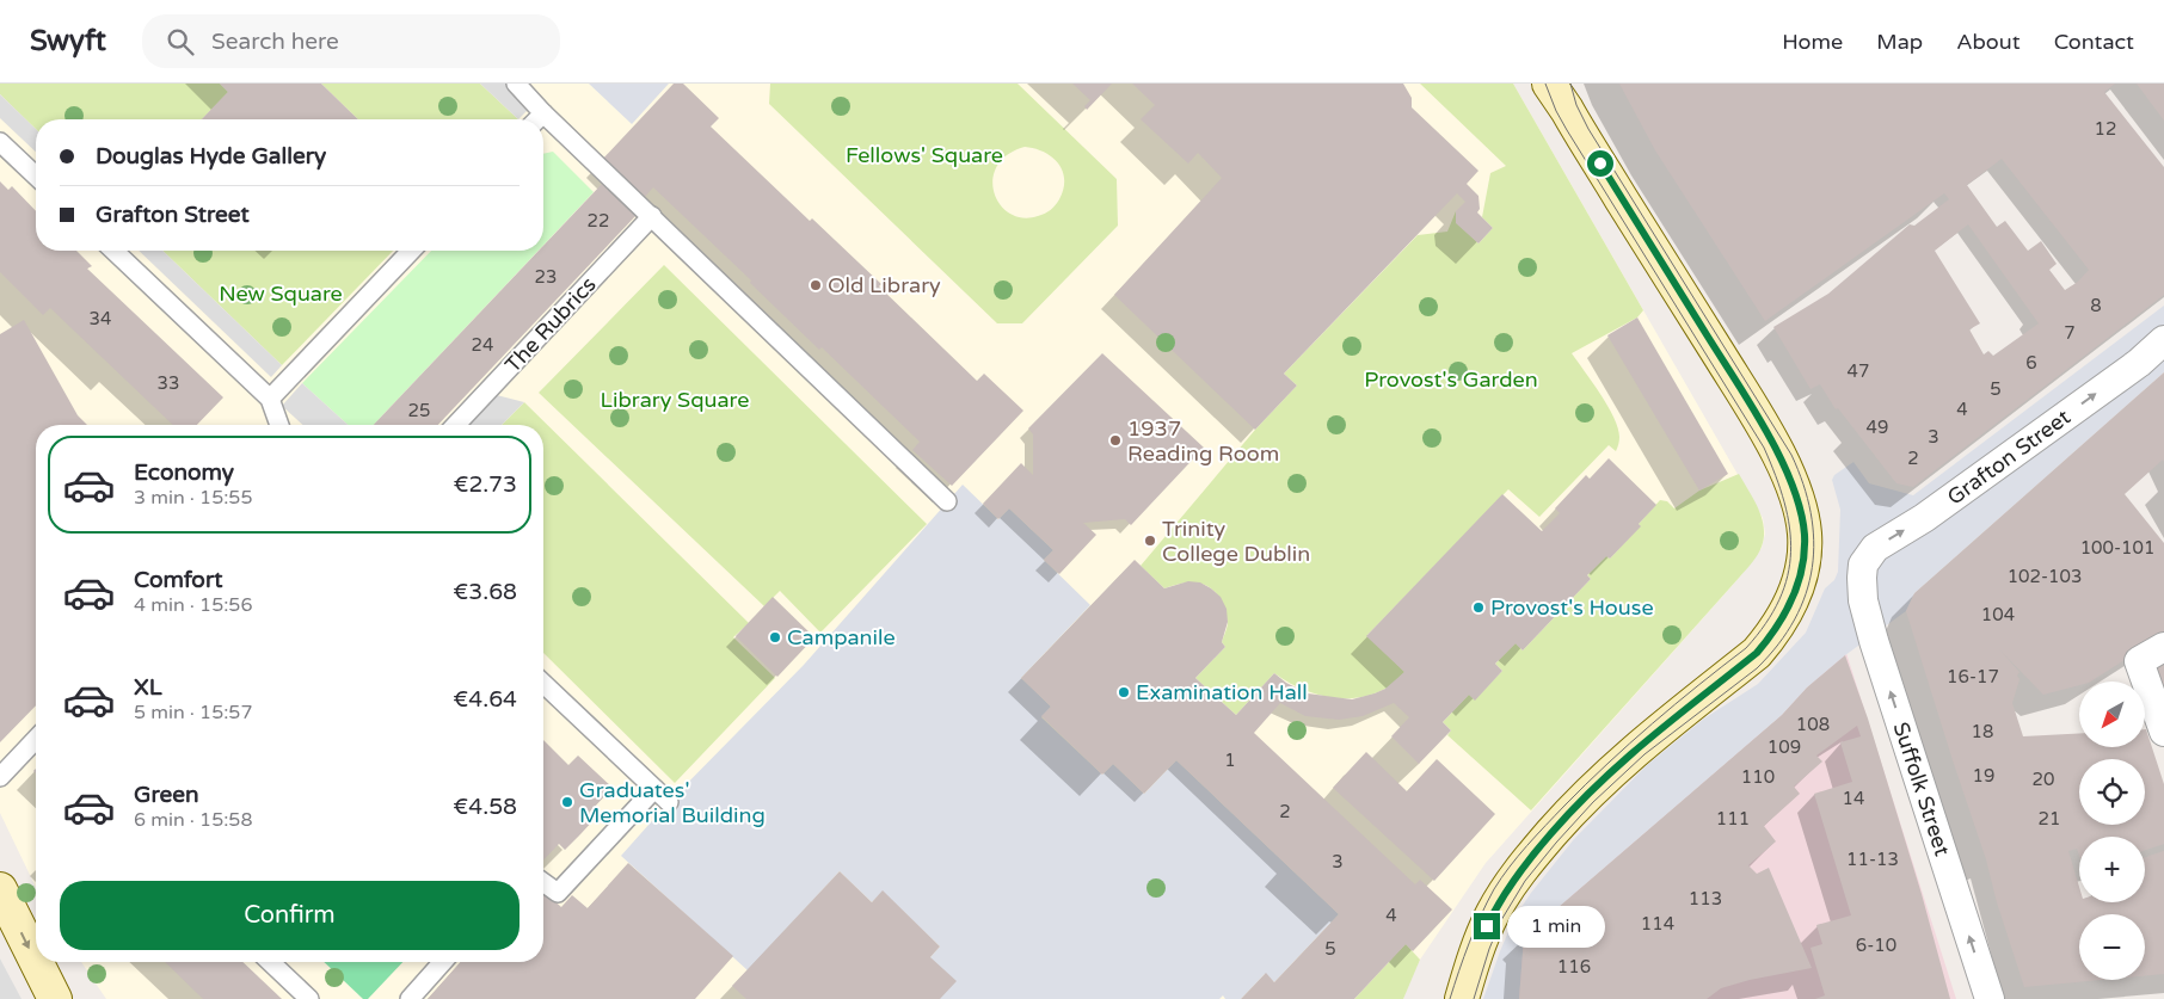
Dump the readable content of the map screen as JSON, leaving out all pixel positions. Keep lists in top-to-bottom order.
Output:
{
  "streets": {
    "street": ["Grafton Street", "Suffolk Street"],
    "lane": ["The Rubrics"]
  },
  "crossings": [
    ["Grafton Street", "Suffolk Street"]
  ],
  "one_way": ["Grafton Street", "Suffolk Street"],
  "parks": [
    "Fellows' Square",
    "New Square",
    "Provost's Garden",
    "Library Square"
  ],
  "places": [
    "Old Library",
    "1937 Reading Room",
    "Trinity College Dublin",
    "Provost's House",
    "Campanile",
    "Examination Hall",
    "Graduates' Memorial Building"
  ],
  "house_numbers": [
    "12",
    "22",
    "23",
    "8",
    "34",
    "7",
    "24",
    "6",
    "47",
    "33",
    "5",
    "4",
    "25",
    "49",
    "3",
    "2",
    "100-101",
    "102-103",
    "104",
    "16-17",
    "108",
    "18",
    "109",
    "1",
    "19",
    "110",
    "20",
    "14",
    "2",
    "111",
    "21",
    "11-13",
    "3",
    "113",
    "4",
    "114",
    "6-10",
    "5",
    "116"
  ],
  "north": "bottom left",
  "page": {
    "header": "Swyft",
    "search": "Search here",
    "nav": [
      "Home",
      "Map",
      "About",
      "Contact"
    ],
    "banner": ["Douglas Hyde Gallery", "Grafton Street"],
    "list": [
      {
        "name": "Economy",
        "note": "3 min · 15:55",
        "value": "€2.73"
      },
      {
        "name": "Comfort",
        "note": "4 min · 15:56",
        "value": "€3.68"
      },
      {
        "name": "XL",
        "note": "5 min · 15:57",
        "value": "€4.64"
      },
      {
        "name": "Green",
        "note": "6 min · 15:58",
        "value": "€4.58"
      }
    ],
    "map_buttons": ["+", "−"],
    "buttons": "Confirm",
    "bubble": "1 min"
  }
}
